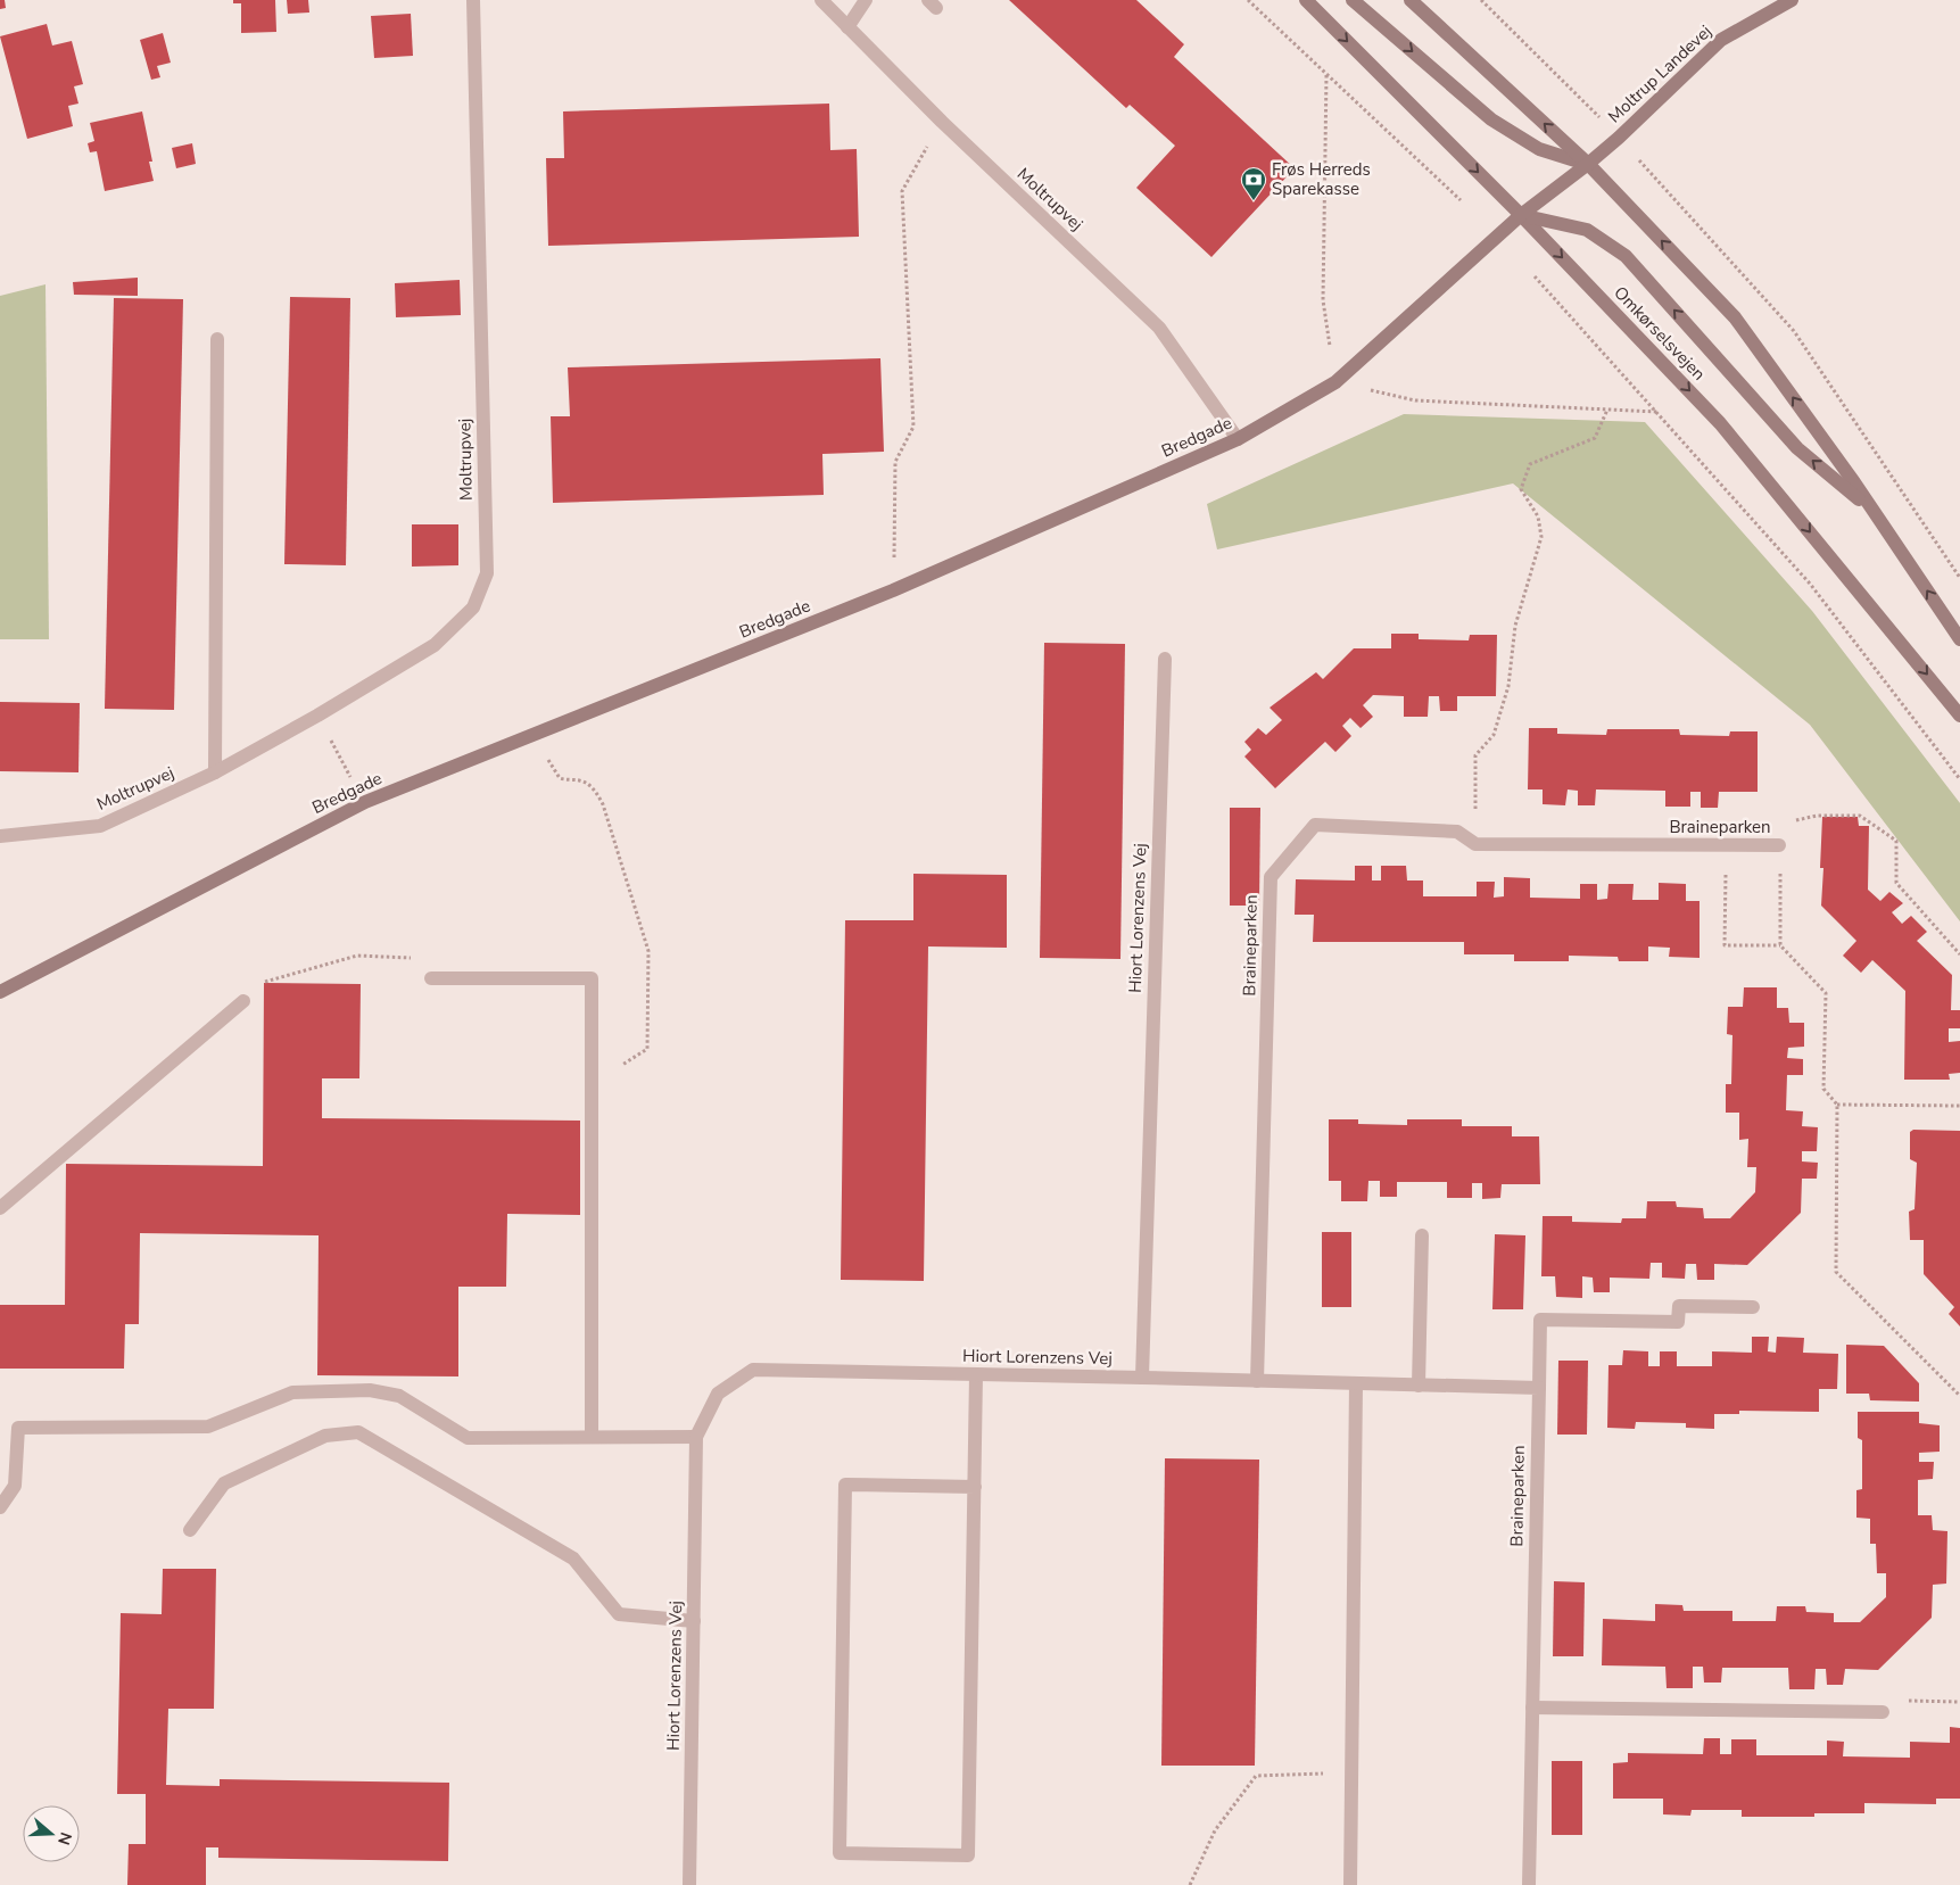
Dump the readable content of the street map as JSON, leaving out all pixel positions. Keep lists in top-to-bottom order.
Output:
{
  "streets": {
    "main road": ["Moltrup Landevej", "Omkørselsvejen", "Bredgade"],
    "street": ["Moltrupvej", "Braineparken", "Hiort Lorenzens Vej"]
  },
  "crossings": [
    ["Moltrup Landevej", "Omkørselsvejen"],
    ["Moltrup Landevej", "Bredgade"],
    ["Moltrupvej", "Bredgade"],
    ["Omkørselsvejen", "Bredgade"]
  ],
  "places": {
    "bank": ["Frøs Herreds Sparekasse"]
  },
  "north": "right"
}
